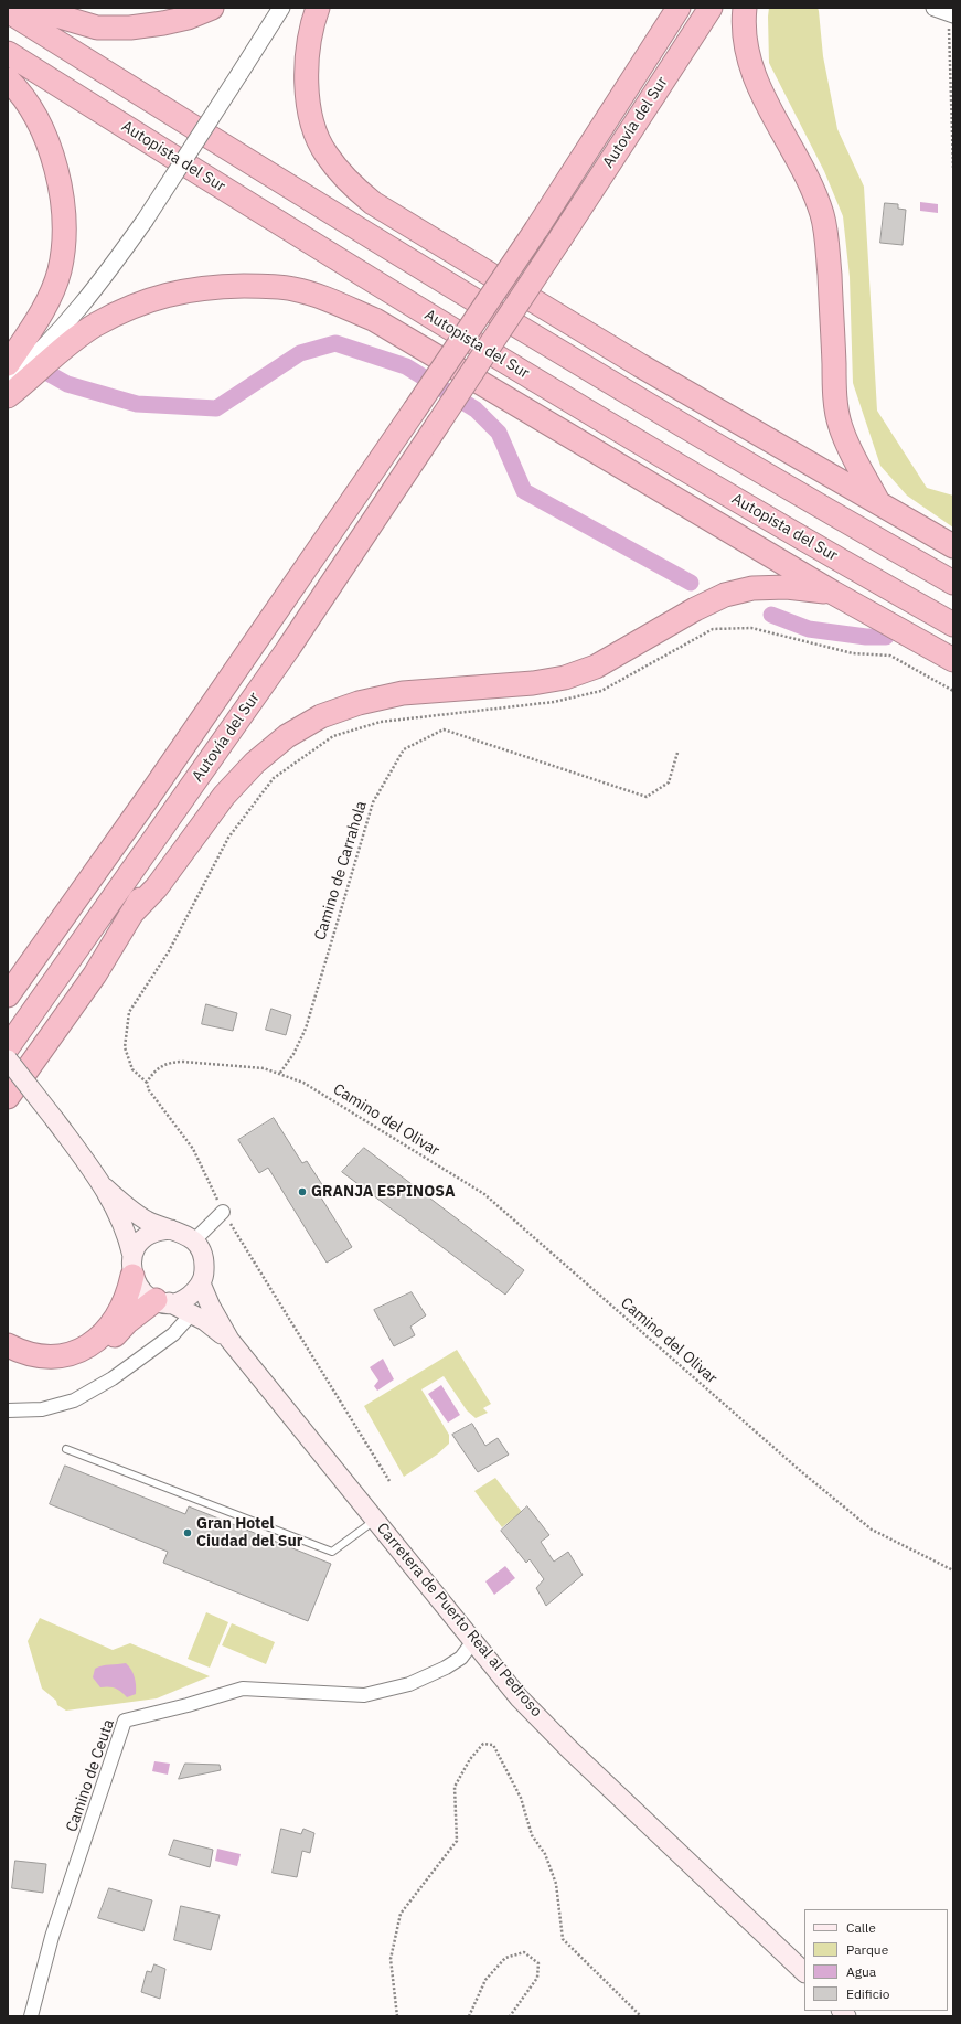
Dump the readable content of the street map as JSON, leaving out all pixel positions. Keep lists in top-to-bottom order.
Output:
{
  "streets": {
    "highway": ["Autovía del Sur", "Autopista del Sur"],
    "main road": ["Carretera de Puerto Real al Pedroso"],
    "street": ["Camino de Ceuta"],
    "path": ["Camino de Carrahola", "Camino del Olivar"]
  },
  "crossings": [
    ["Camino de Carrahola", "Camino del Olivar"],
    ["Carretera de Puerto Real al Pedroso", "Camino de Ceuta"]
  ],
  "places": ["GRANJA ESPINOSA", "Gran Hotel Ciudad del Sur"],
  "legend": [
    "Calle",
    "Parque",
    "Agua",
    "Edificio"
  ]
}
